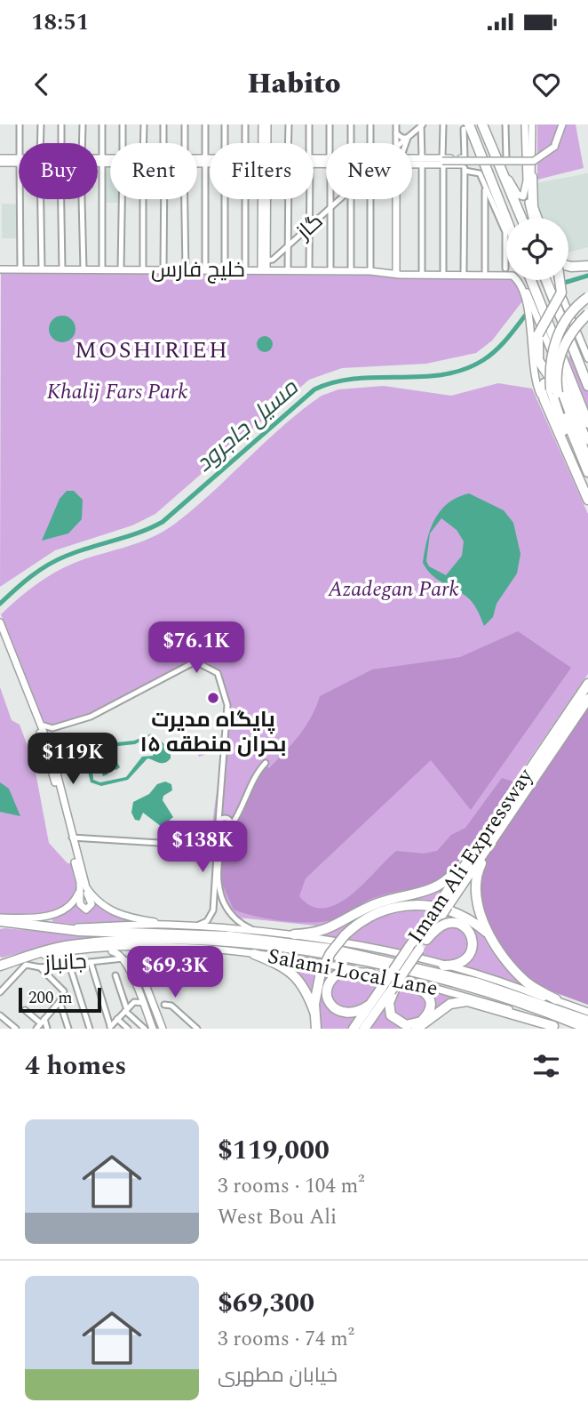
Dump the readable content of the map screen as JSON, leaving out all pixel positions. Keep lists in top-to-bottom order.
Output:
{
  "streets": {
    "highway": ["Imam Ali Expressway"],
    "main road": ["خلیج فارس", "Salami Local Lane"],
    "street": ["گاز", "جانباز"]
  },
  "crossings": [
    ["Imam Ali Expressway", "Salami Local Lane"]
  ],
  "districts": ["MOSHIRIEH"],
  "water": ["مسیل جاجرود"],
  "parks": ["Khalij Fars Park", "Azadegan Park"],
  "places": ["پایگاه مدیرت بحران منطقه ۱۵"],
  "scale_bar": "200 m",
  "page": {
    "status": "18:51",
    "header": "Habito",
    "chip": [
      "Buy",
      "Rent",
      "Filters",
      "New"
    ],
    "price": [
      "$76.1K",
      "$119K",
      "$138K",
      "$69.3K"
    ],
    "scale": "200 m",
    "heading": "4 homes",
    "list": [
      {
        "name": "$119,000",
        "note": "3 rooms · 104 m² · West Bou Ali"
      },
      {
        "name": "$69,300",
        "note": "3 rooms · 74 m² · خیابان مطهری"
      }
    ]
  }
}
